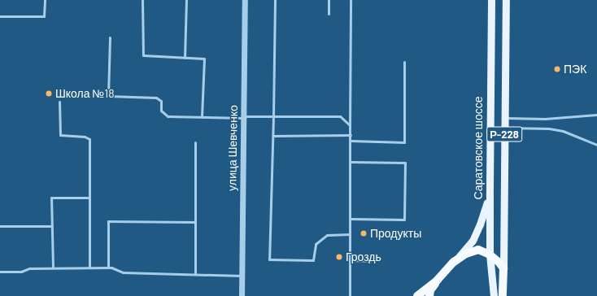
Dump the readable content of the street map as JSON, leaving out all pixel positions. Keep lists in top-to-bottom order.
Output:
{
  "streets": {
    "highway": ["Р-228"],
    "main road": ["Саратовское шоссе"],
    "street": ["улица Шевченко"]
  },
  "places": [
    "ПЭК",
    "Школа №18",
    "Продукты",
    "Гроздь"
  ]
}
